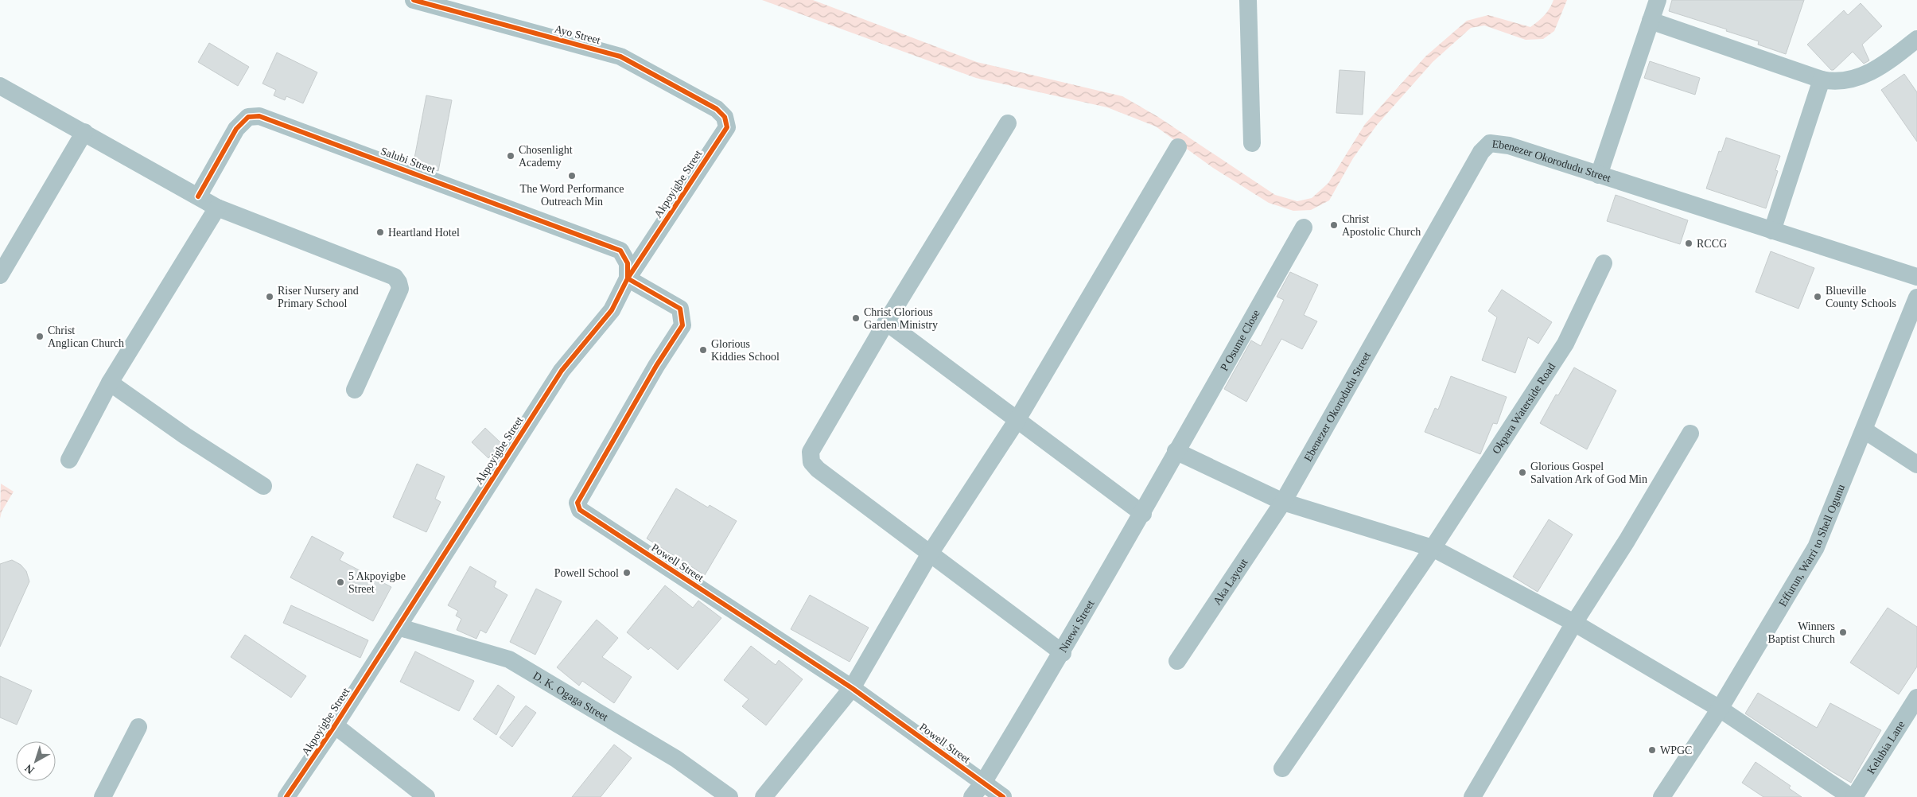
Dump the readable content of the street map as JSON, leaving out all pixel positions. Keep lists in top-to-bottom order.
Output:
{
  "streets": {
    "street": [
      "Ayo Street",
      "Salubi Street",
      "Ebenezer Okorodudu Street",
      "Akpoyigbe Street",
      "P Osume Close",
      "Okpara Waterside Road",
      "Effurun, Warri to Shell Ogunu",
      "Powell Street",
      "Aka Layout",
      "Nnewi Street",
      "D. K. Ogaga Street",
      "Kelubia Lane"
    ]
  },
  "crossings": [
    ["Ayo Street", "Akpoyigbe Street"],
    ["Salubi Street", "Akpoyigbe Street"],
    ["Salubi Street", "Powell Street"],
    ["Ebenezer Okorodudu Street", "Aka Layout"],
    ["Akpoyigbe Street", "Powell Street"],
    ["Akpoyigbe Street", "D. K. Ogaga Street"],
    ["P Osume Close", "Nnewi Street"],
    ["Powell Street", "Nnewi Street"]
  ],
  "places": [
    "Chosenlight Academy",
    "The Word Performance Outreach Min",
    "Christ Apostolic Church",
    "Heartland Hotel",
    "RCCG",
    "Riser Nursery and Primary School",
    "Blueville County Schools",
    "Christ Glorious Garden Ministry",
    "Christ Anglican Church",
    "Glorious Kiddies School",
    "Glorious Gospel Salvation Ark of God Min",
    "Powell School",
    "5 Akpoyigbe Street",
    "Winners Baptist Church",
    "WPGC"
  ],
  "north": "bottom left"
}
